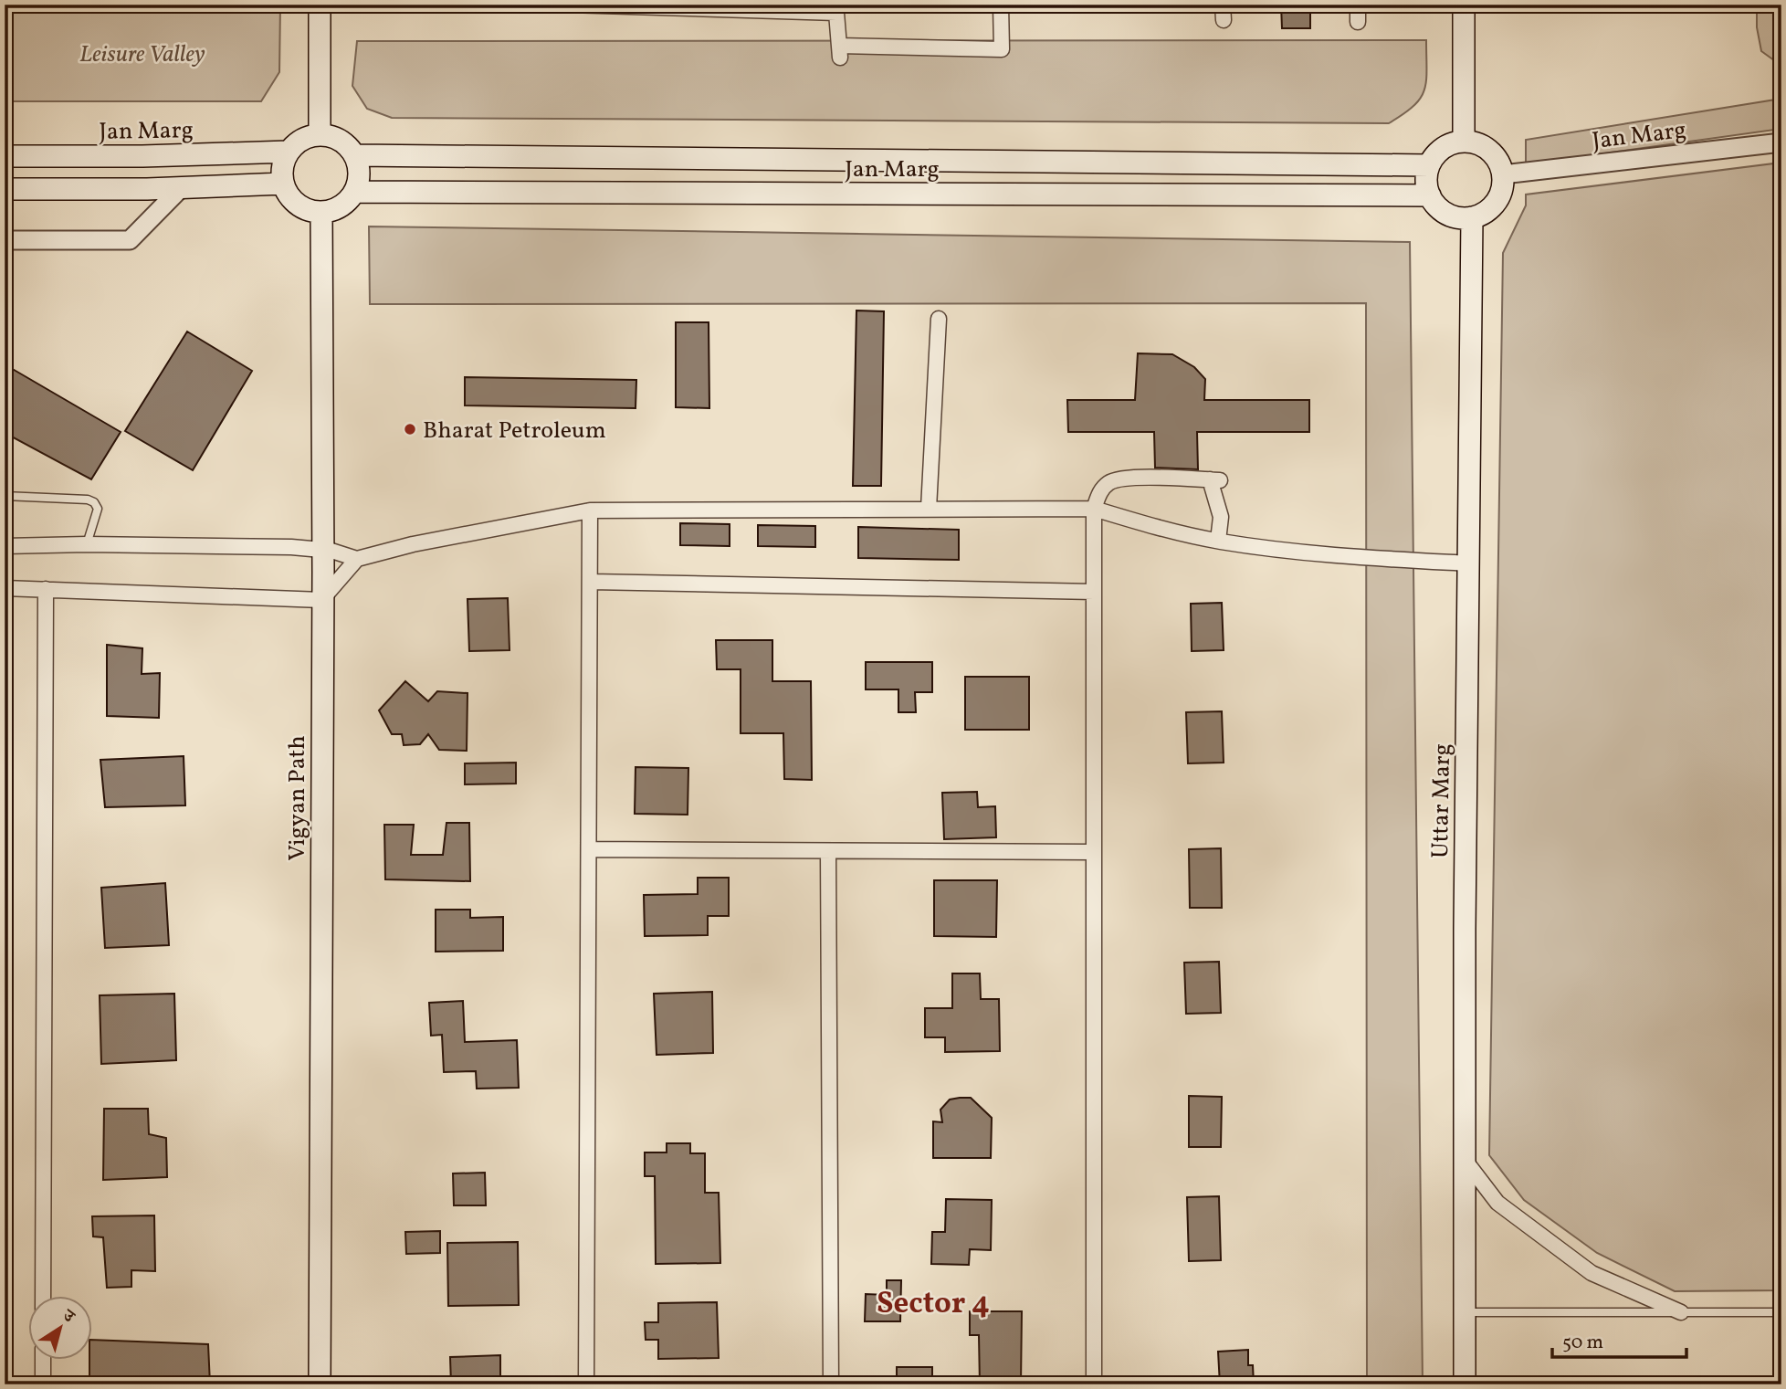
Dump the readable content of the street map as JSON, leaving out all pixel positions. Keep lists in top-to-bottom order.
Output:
{
  "streets": {
    "main road": ["Jan Marg", "Vigyan Path", "Uttar Marg"]
  },
  "crossings": [
    ["Jan Marg", "Vigyan Path"],
    ["Jan Marg", "Uttar Marg"]
  ],
  "districts": ["Sector 4"],
  "parks": ["Leisure Valley"],
  "places": ["Bharat Petroleum"],
  "scale_bar": "50 m",
  "north": "top right"
}
